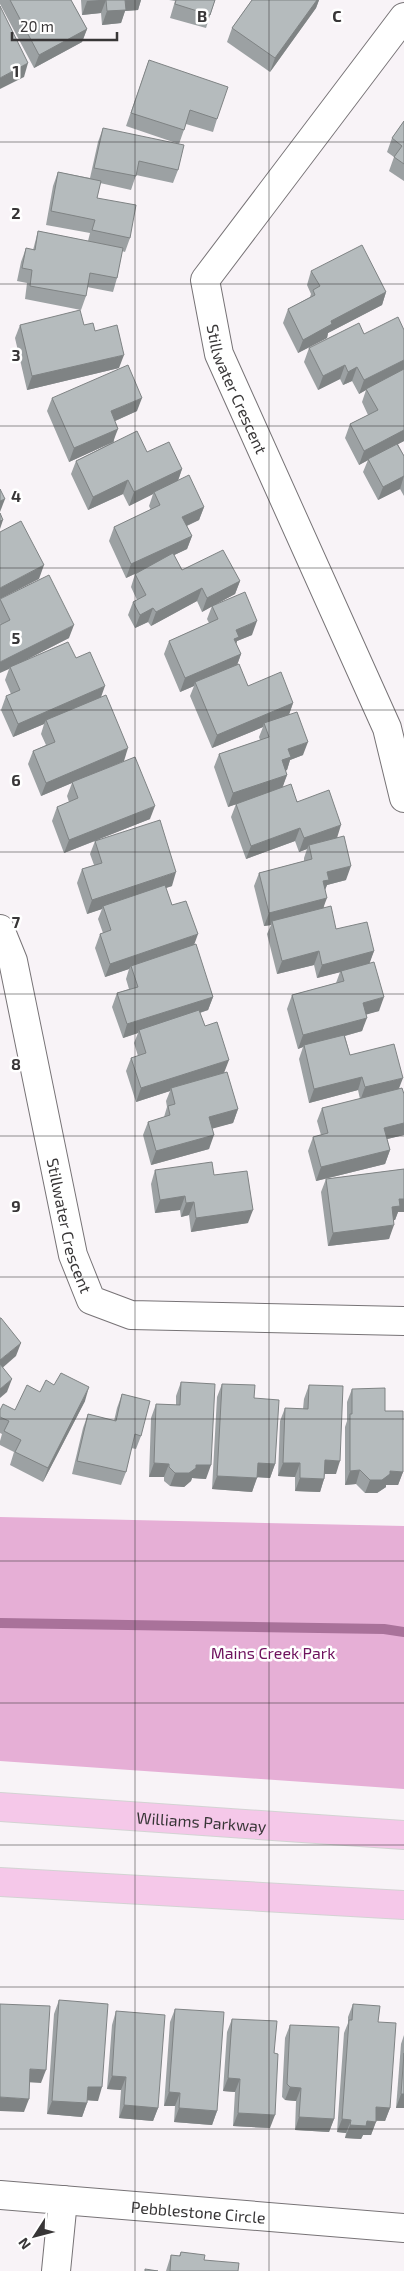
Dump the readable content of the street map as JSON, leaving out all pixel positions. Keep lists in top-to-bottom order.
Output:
{
  "streets": {
    "main road": ["Williams Parkway"],
    "street": ["Stillwater Crescent", "Pebblestone Circle"]
  },
  "parks": ["Mains Creek Park"],
  "scale_bar": "20 m",
  "north": "bottom left",
  "grid": {
    "columns": ["B", "C"],
    "rows": [
      "1",
      "2",
      "3",
      "4",
      "5",
      "6",
      "7",
      "8",
      "9"
    ]
  }
}
